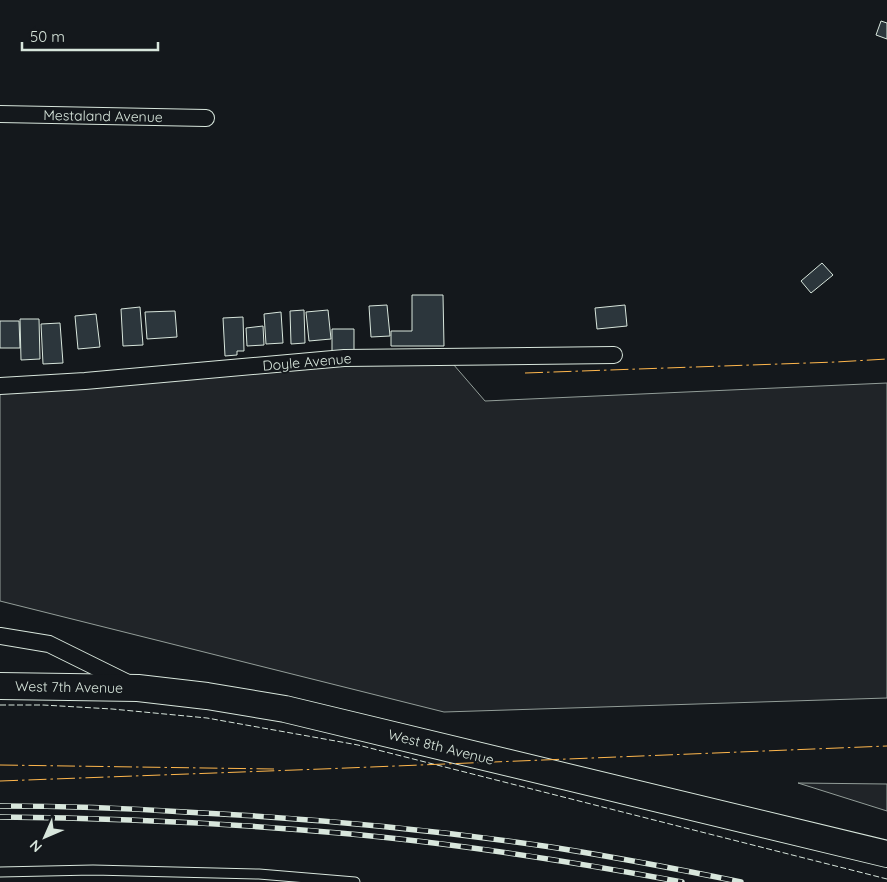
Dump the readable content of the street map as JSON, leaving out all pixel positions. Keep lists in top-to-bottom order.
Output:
{
  "streets": {
    "main road": ["West 7th Avenue", "West 8th Avenue"],
    "street": ["Mestaland Avenue", "Doyle Avenue"]
  },
  "crossings": [
    ["West 7th Avenue", "West 8th Avenue"]
  ],
  "scale_bar": "50 m",
  "north": "bottom left"
}
